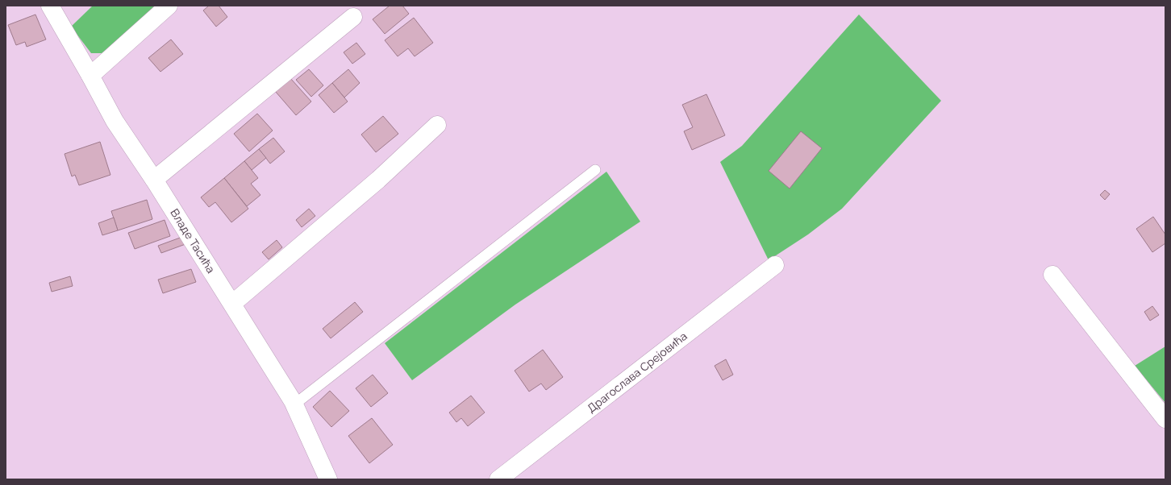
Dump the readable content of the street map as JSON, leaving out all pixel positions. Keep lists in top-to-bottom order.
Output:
{
  "streets": {
    "street": ["Владе Тасића", "Драгослава Срејовића"]
  }
}
